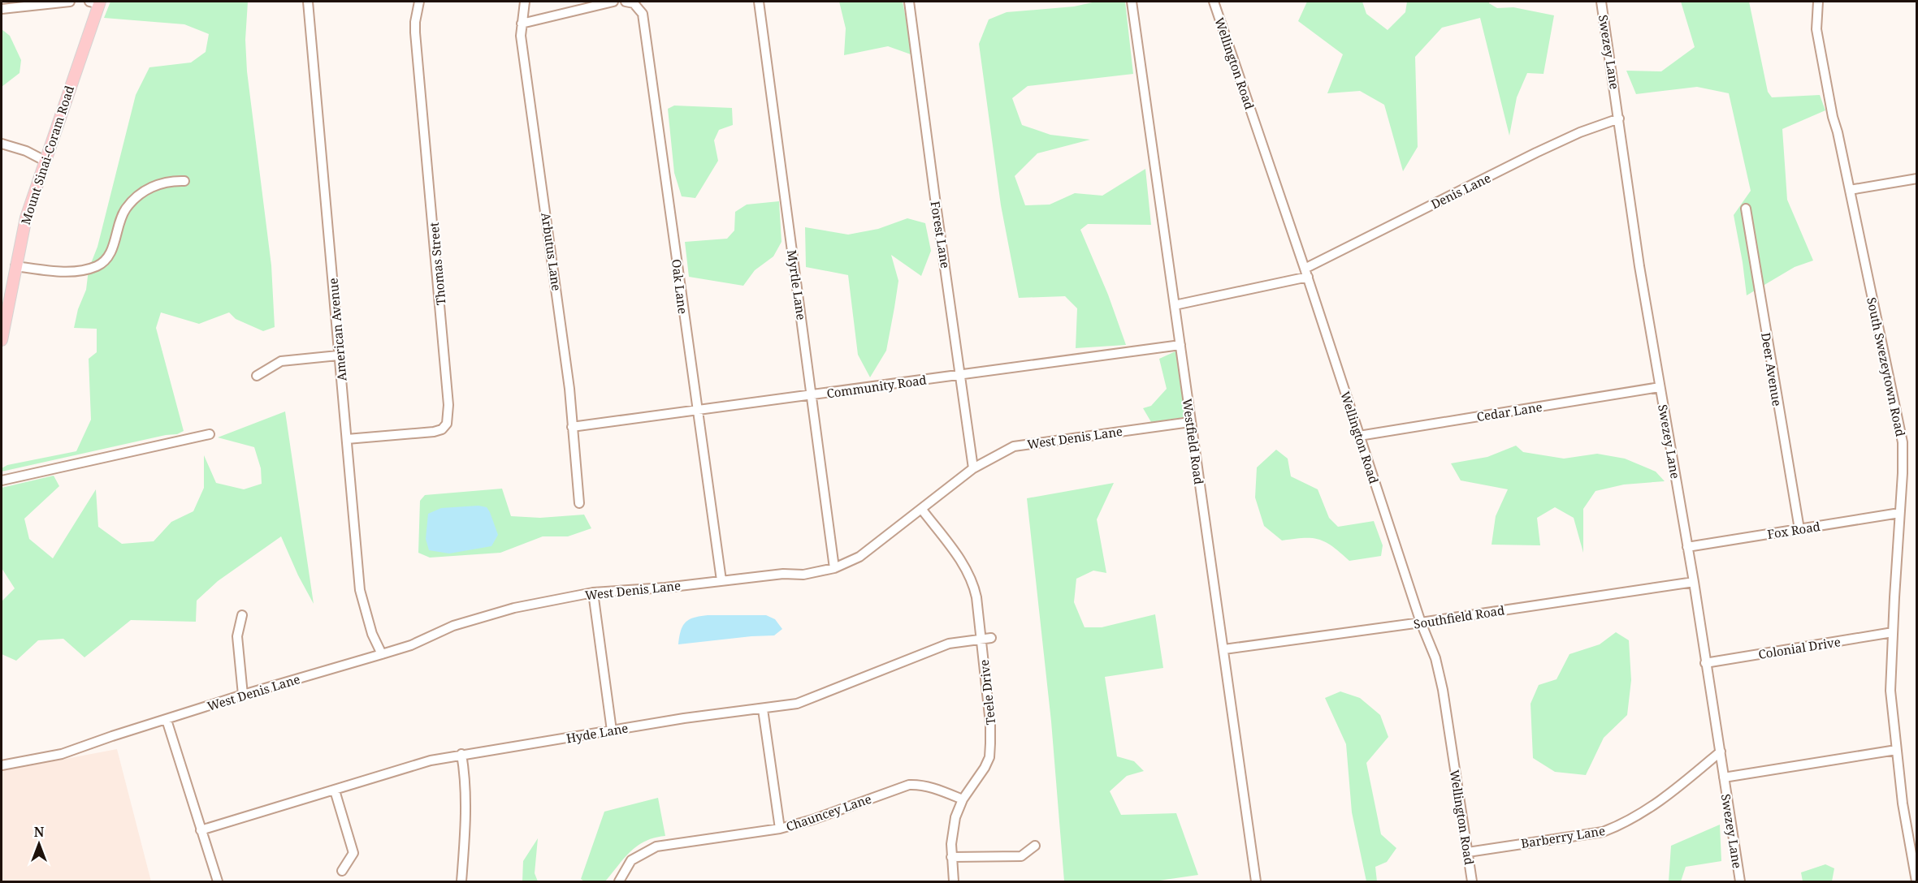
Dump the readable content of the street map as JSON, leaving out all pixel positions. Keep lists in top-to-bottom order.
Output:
{
  "streets": {
    "main road": ["Mount Sinai-Coram Road"],
    "street": [
      "Swezey Lane",
      "Wellington Road",
      "Denis Lane",
      "Forest Lane",
      "Arbutus Lane",
      "Thomas Street",
      "Myrtle Lane",
      "Oak Lane",
      "American Avenue",
      "South Swezeytown Road",
      "Deer Avenue",
      "Community Road",
      "Cedar Lane",
      "West Denis Lane",
      "Westfield Road",
      "Fox Road",
      "Southfield Road",
      "Colonial Drive",
      "Teele Drive",
      "Hyde Lane",
      "Chauncey Lane",
      "Barberry Lane"
    ]
  },
  "crossings": [
    ["Swezey Lane", "Denis Lane"],
    ["Swezey Lane", "Cedar Lane"],
    ["Swezey Lane", "Fox Road"],
    ["Swezey Lane", "Southfield Road"],
    ["Swezey Lane", "Colonial Drive"],
    ["Swezey Lane", "Barberry Lane"],
    ["Wellington Road", "Denis Lane"],
    ["Wellington Road", "Cedar Lane"],
    ["Wellington Road", "Southfield Road"],
    ["Wellington Road", "Barberry Lane"],
    ["Denis Lane", "Westfield Road"],
    ["Forest Lane", "Community Road"],
    ["Forest Lane", "West Denis Lane"],
    ["Arbutus Lane", "Community Road"],
    ["Thomas Street", "American Avenue"],
    ["Myrtle Lane", "Community Road"],
    ["Myrtle Lane", "West Denis Lane"],
    ["Oak Lane", "Community Road"],
    ["Oak Lane", "West Denis Lane"],
    ["American Avenue", "West Denis Lane"],
    ["South Swezeytown Road", "Fox Road"],
    ["South Swezeytown Road", "Colonial Drive"],
    ["Deer Avenue", "Fox Road"],
    ["Community Road", "Westfield Road"],
    ["West Denis Lane", "Westfield Road"],
    ["West Denis Lane", "Teele Drive"],
    ["Westfield Road", "Southfield Road"],
    ["Teele Drive", "Hyde Lane"],
    ["Teele Drive", "Chauncey Lane"]
  ],
  "north": "top"
}
